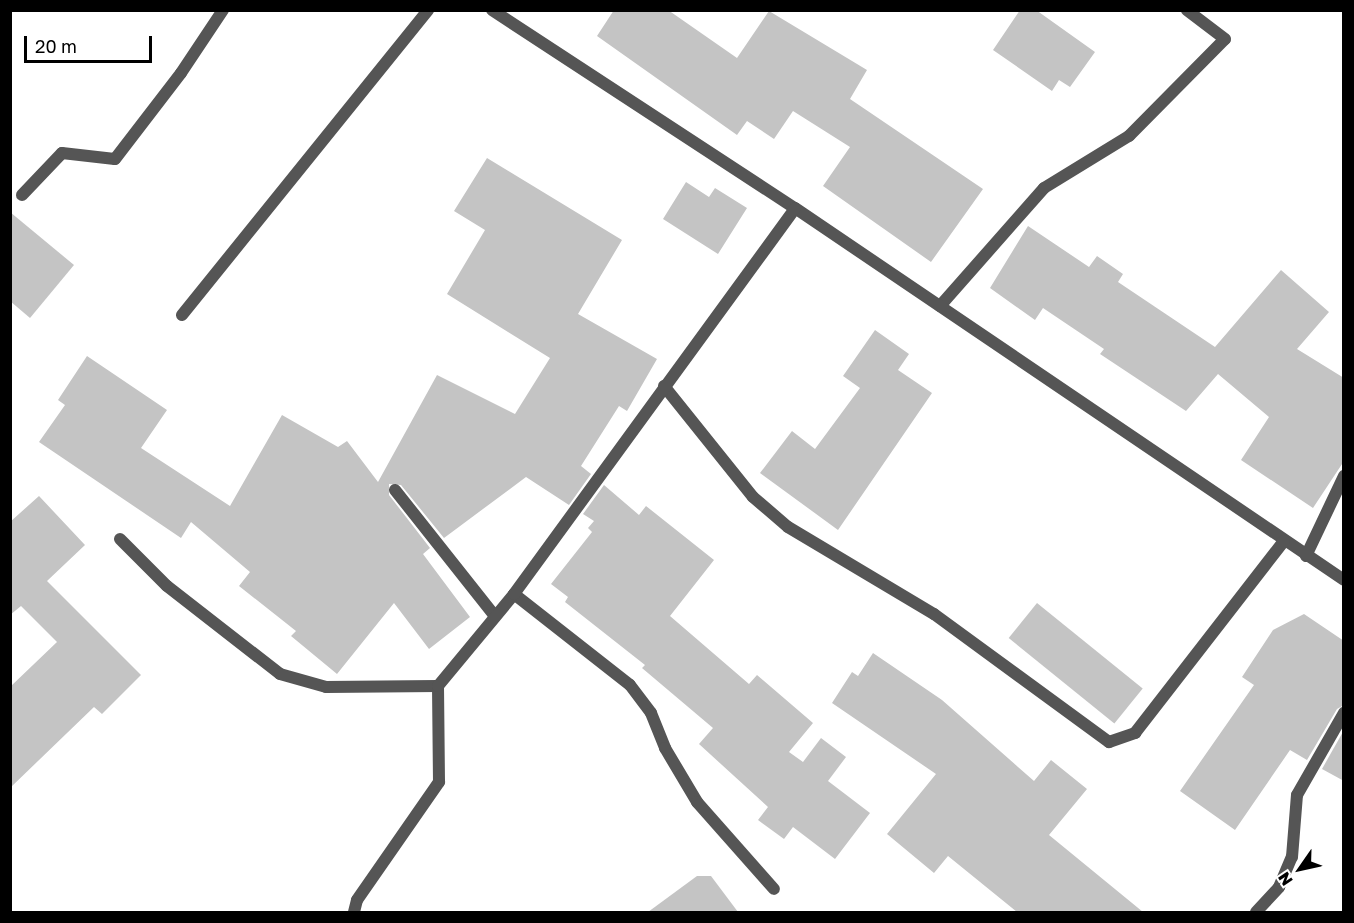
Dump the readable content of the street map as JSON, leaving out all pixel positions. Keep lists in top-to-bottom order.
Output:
{
  "scale_bar": "20 m",
  "north": "bottom left"
}
